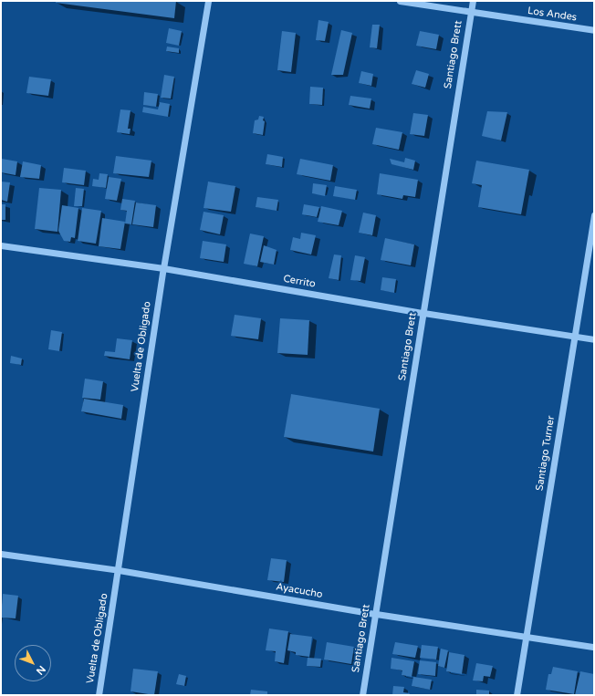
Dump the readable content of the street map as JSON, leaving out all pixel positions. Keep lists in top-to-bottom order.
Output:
{
  "streets": {
    "street": [
      "Los Andes",
      "Santiago Brett",
      "Cerrito",
      "Vuelta de Obligado",
      "Santiago Turner",
      "Ayacucho"
    ]
  },
  "crossings": [
    ["Los Andes", "Santiago Brett"],
    ["Santiago Brett", "Cerrito"],
    ["Santiago Brett", "Ayacucho"],
    ["Cerrito", "Vuelta de Obligado"],
    ["Cerrito", "Santiago Turner"],
    ["Vuelta de Obligado", "Ayacucho"],
    ["Santiago Turner", "Ayacucho"]
  ],
  "north": "bottom right"
}
